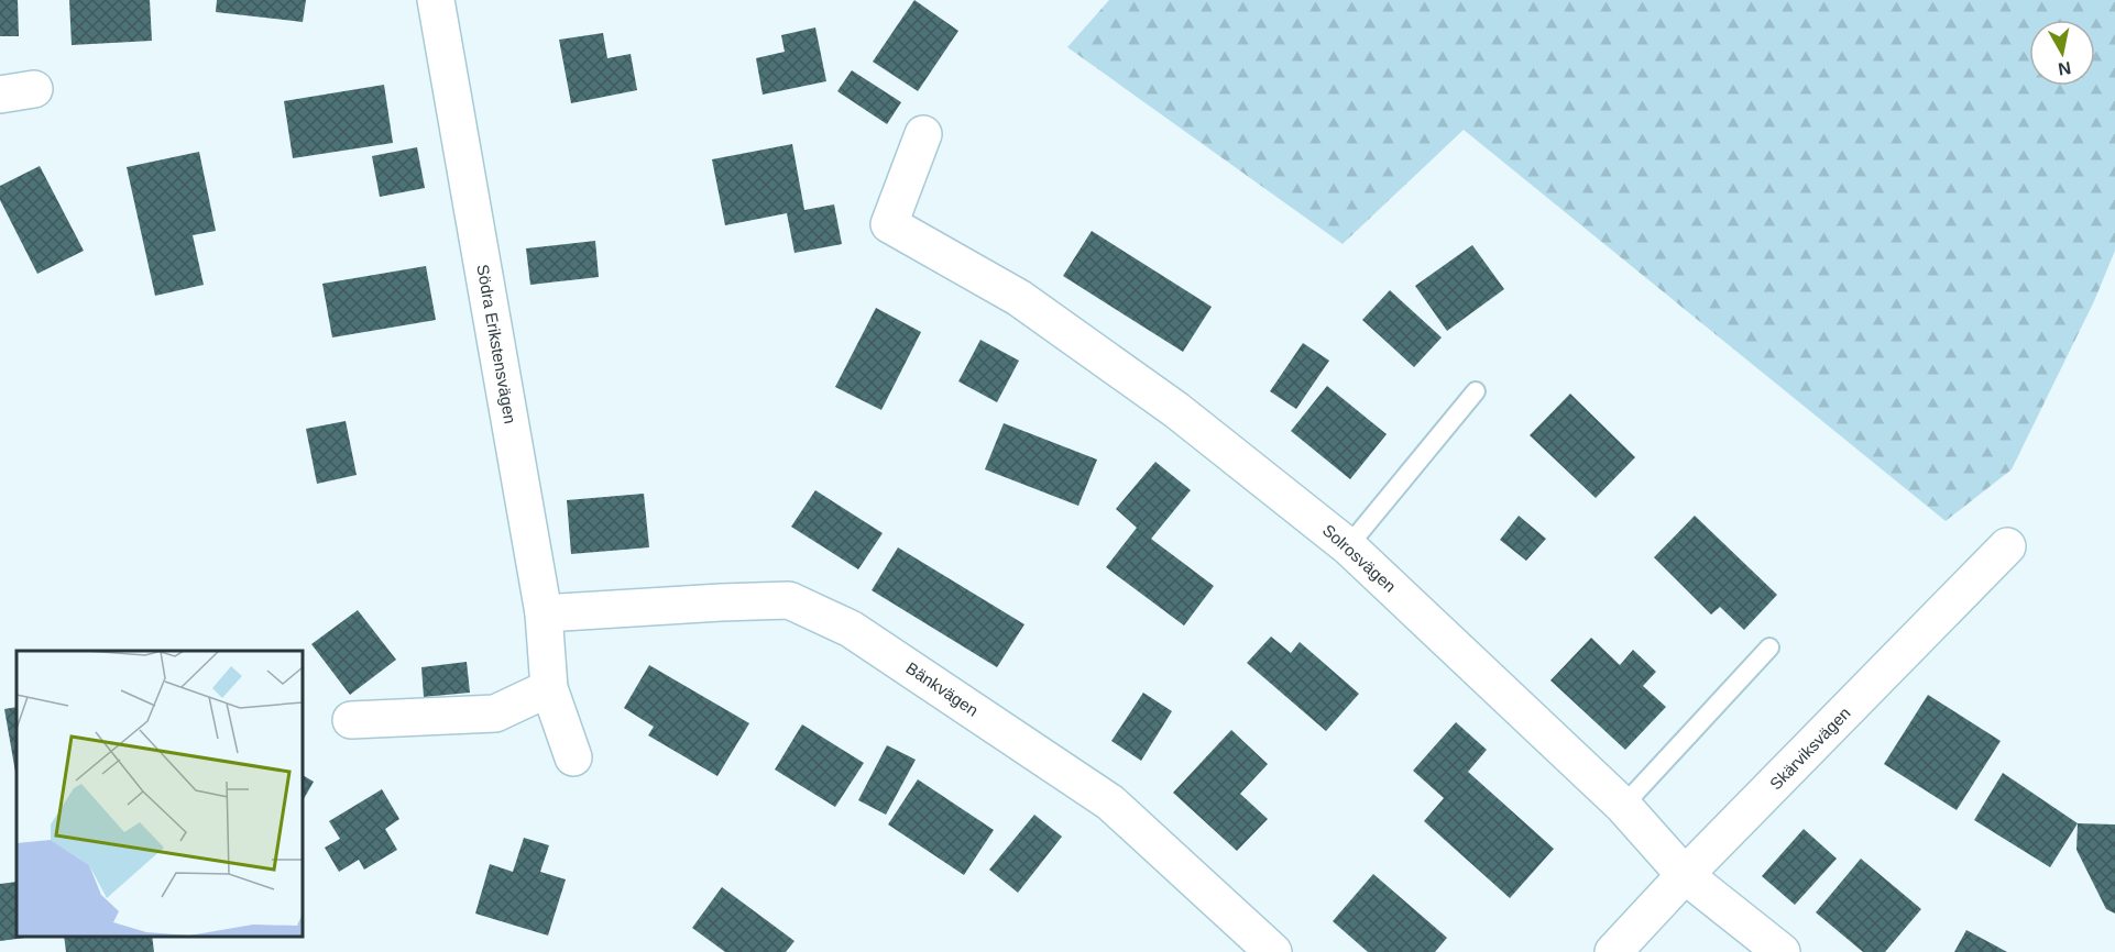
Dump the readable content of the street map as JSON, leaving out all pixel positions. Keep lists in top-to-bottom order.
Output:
{
  "streets": {
    "street": [
      "Södra Erikstensvägen",
      "Solrosvägen",
      "Bänkvägen",
      "Skärviksvägen"
    ]
  },
  "crossings": [
    ["Södra Erikstensvägen", "Bänkvägen"],
    ["Solrosvägen", "Skärviksvägen"]
  ],
  "north": "bottom"
}
